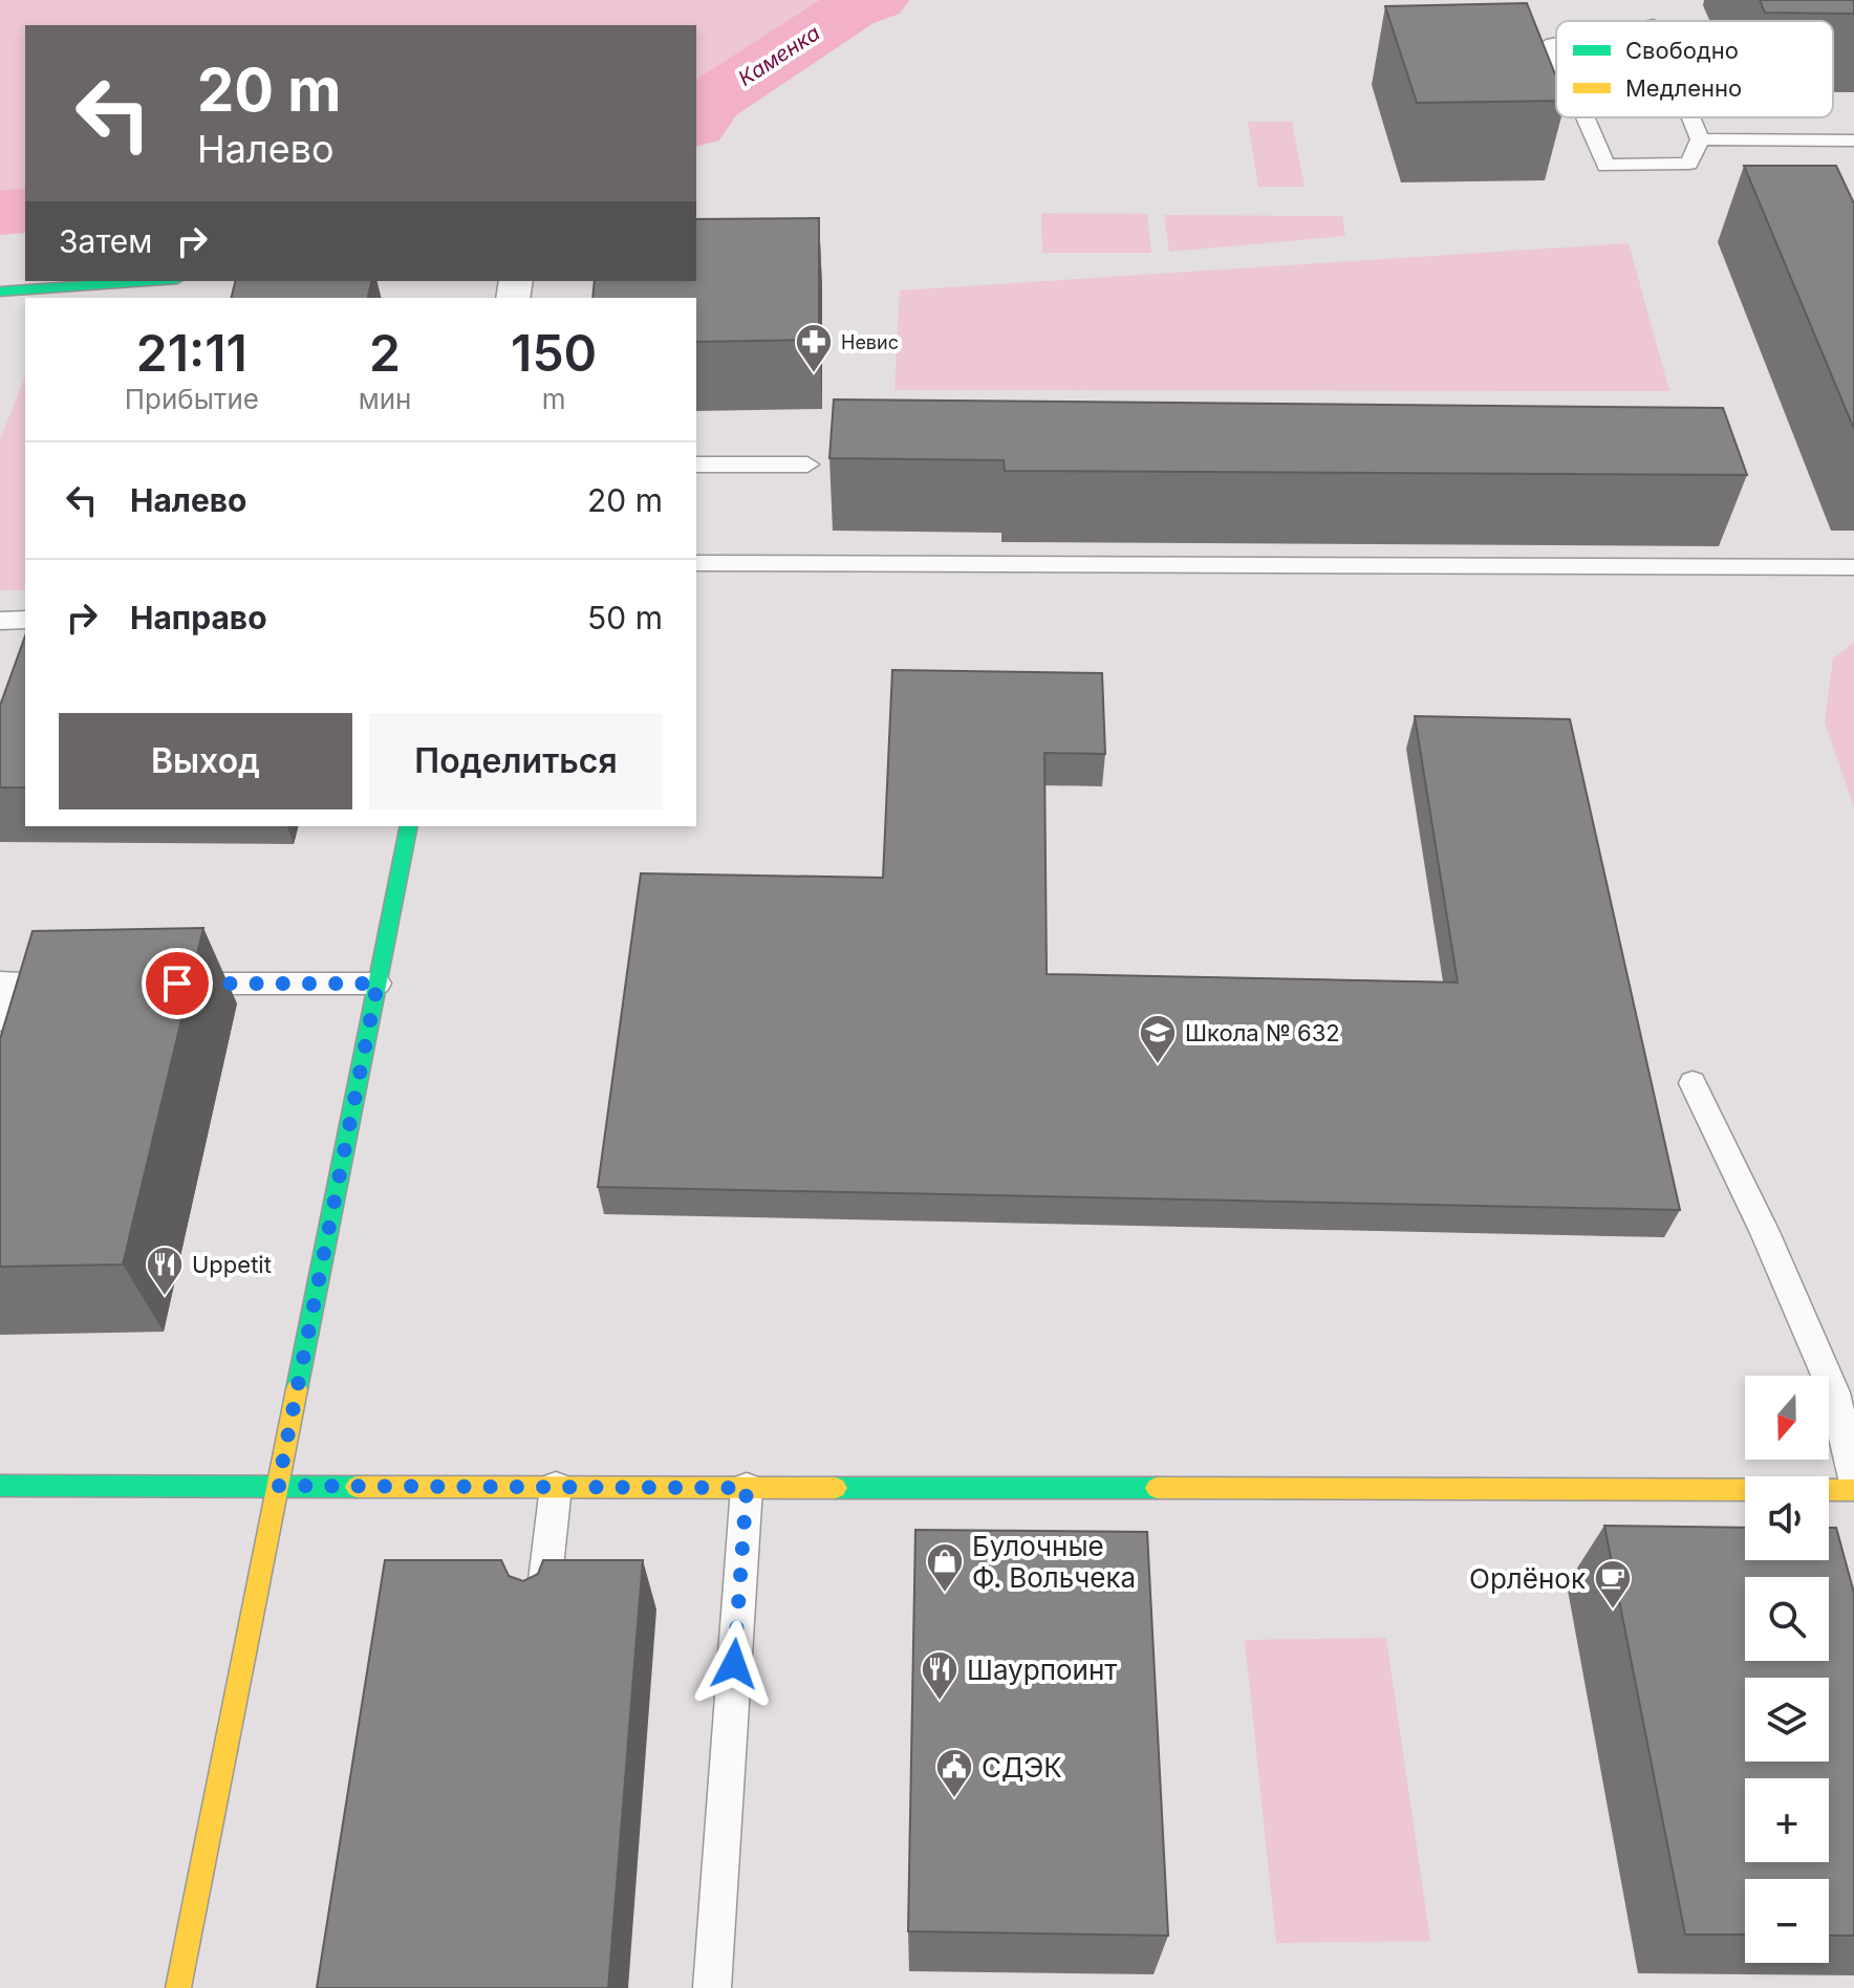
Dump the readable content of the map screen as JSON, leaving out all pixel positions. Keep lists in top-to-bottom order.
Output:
{
  "water": ["Каменка"],
  "places": {
    "pharmacy": ["Невис"],
    "school or university": ["Школа № 632"],
    "restaurant": ["Uppetit", "Шаурпоинт"],
    "shop": ["Булочные Ф. Вольчека"],
    "cafe": ["Орлёнок"],
    "public building": ["СДЭК"]
  },
  "legend": ["Свободно", "Медленно"],
  "north": "bottom",
  "page": {
    "turn": ["20 m", "Налево"],
    "then": "Затем",
    "eta": [
      "21:11",
      "Прибытие",
      "2",
      "мин",
      "150",
      "m"
    ],
    "list": [
      {
        "name": "Налево",
        "value": "20 m"
      },
      {
        "name": "Направо",
        "value": "50 m"
      }
    ],
    "buttons": ["Выход", "Поделиться"],
    "map_buttons": ["+", "−"]
  }
}
